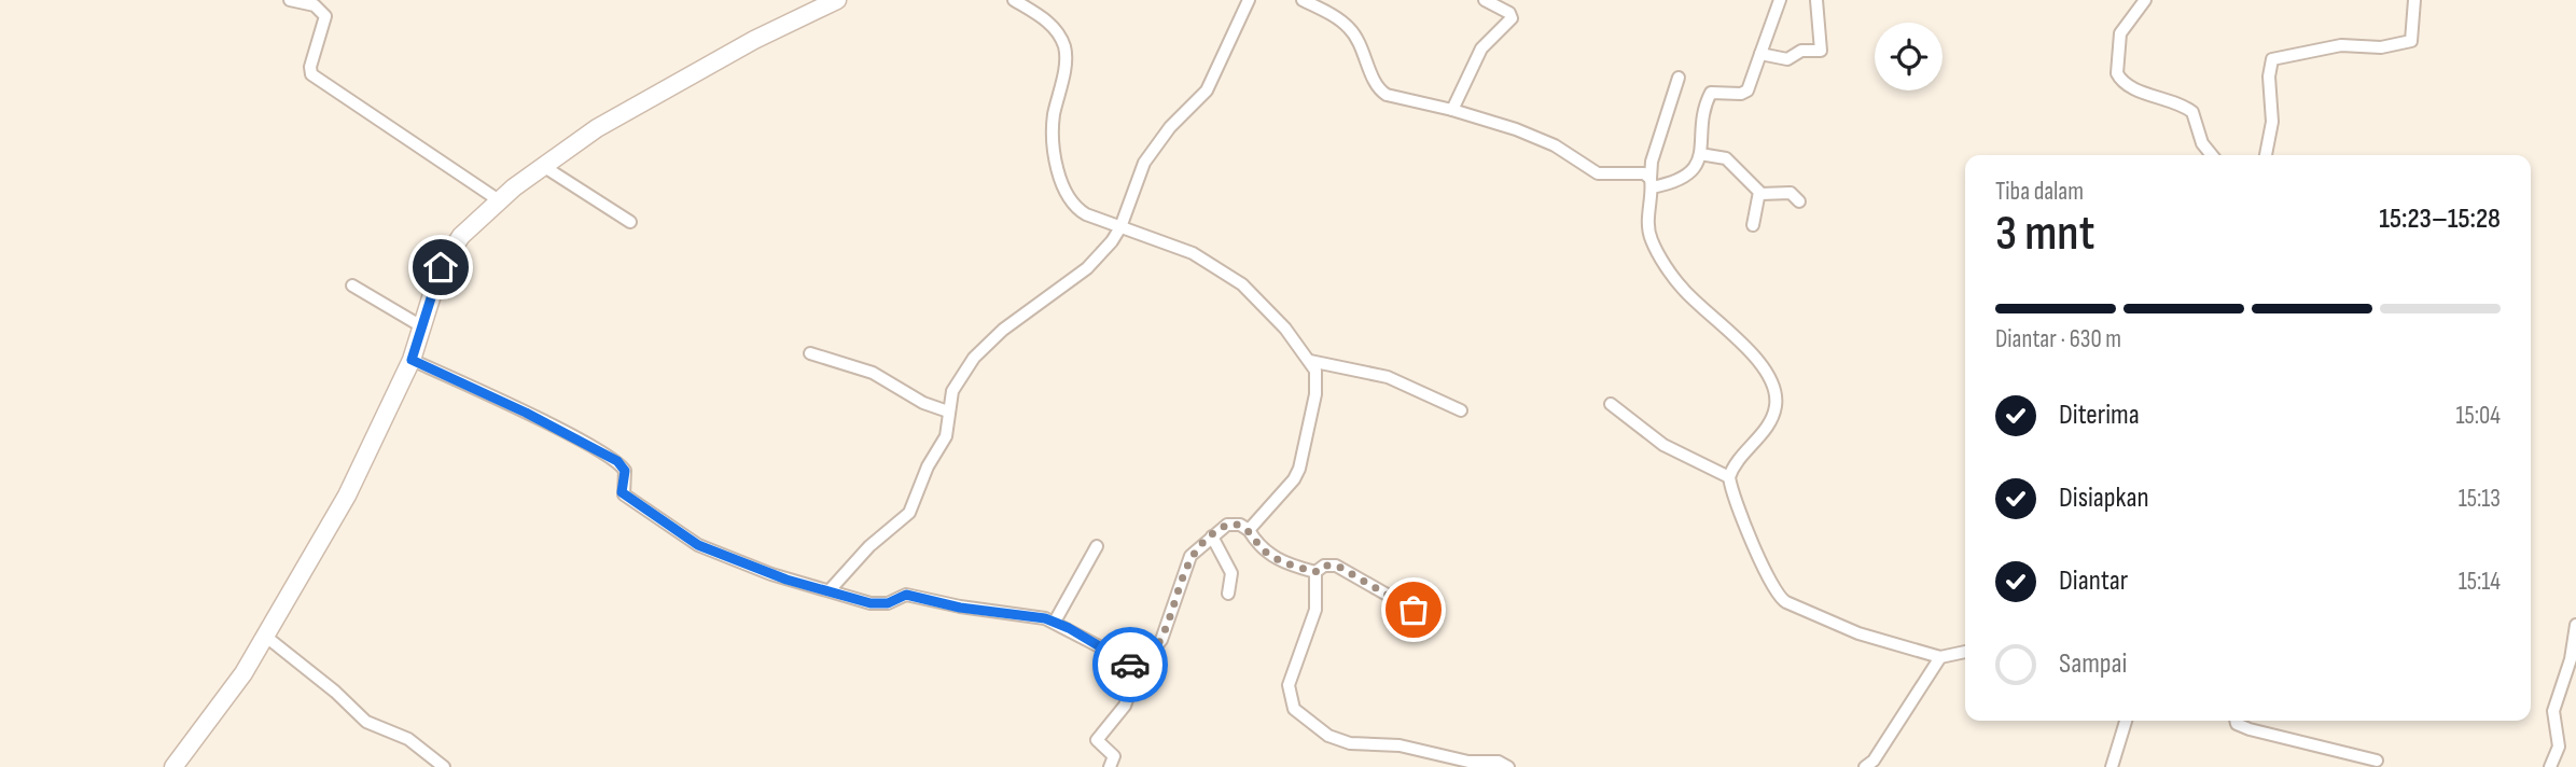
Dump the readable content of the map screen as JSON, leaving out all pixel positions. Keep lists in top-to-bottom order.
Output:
{
  "page": {
    "heading": ["3 mnt", "Tiba dalam", "15:23–15:28"],
    "bar": "Diantar · 630 m",
    "list": [
      ["Diterima", "15:04"],
      ["Disiapkan", "15:13"],
      ["Diantar", "15:14"],
      "Sampai"
    ]
  }
}
